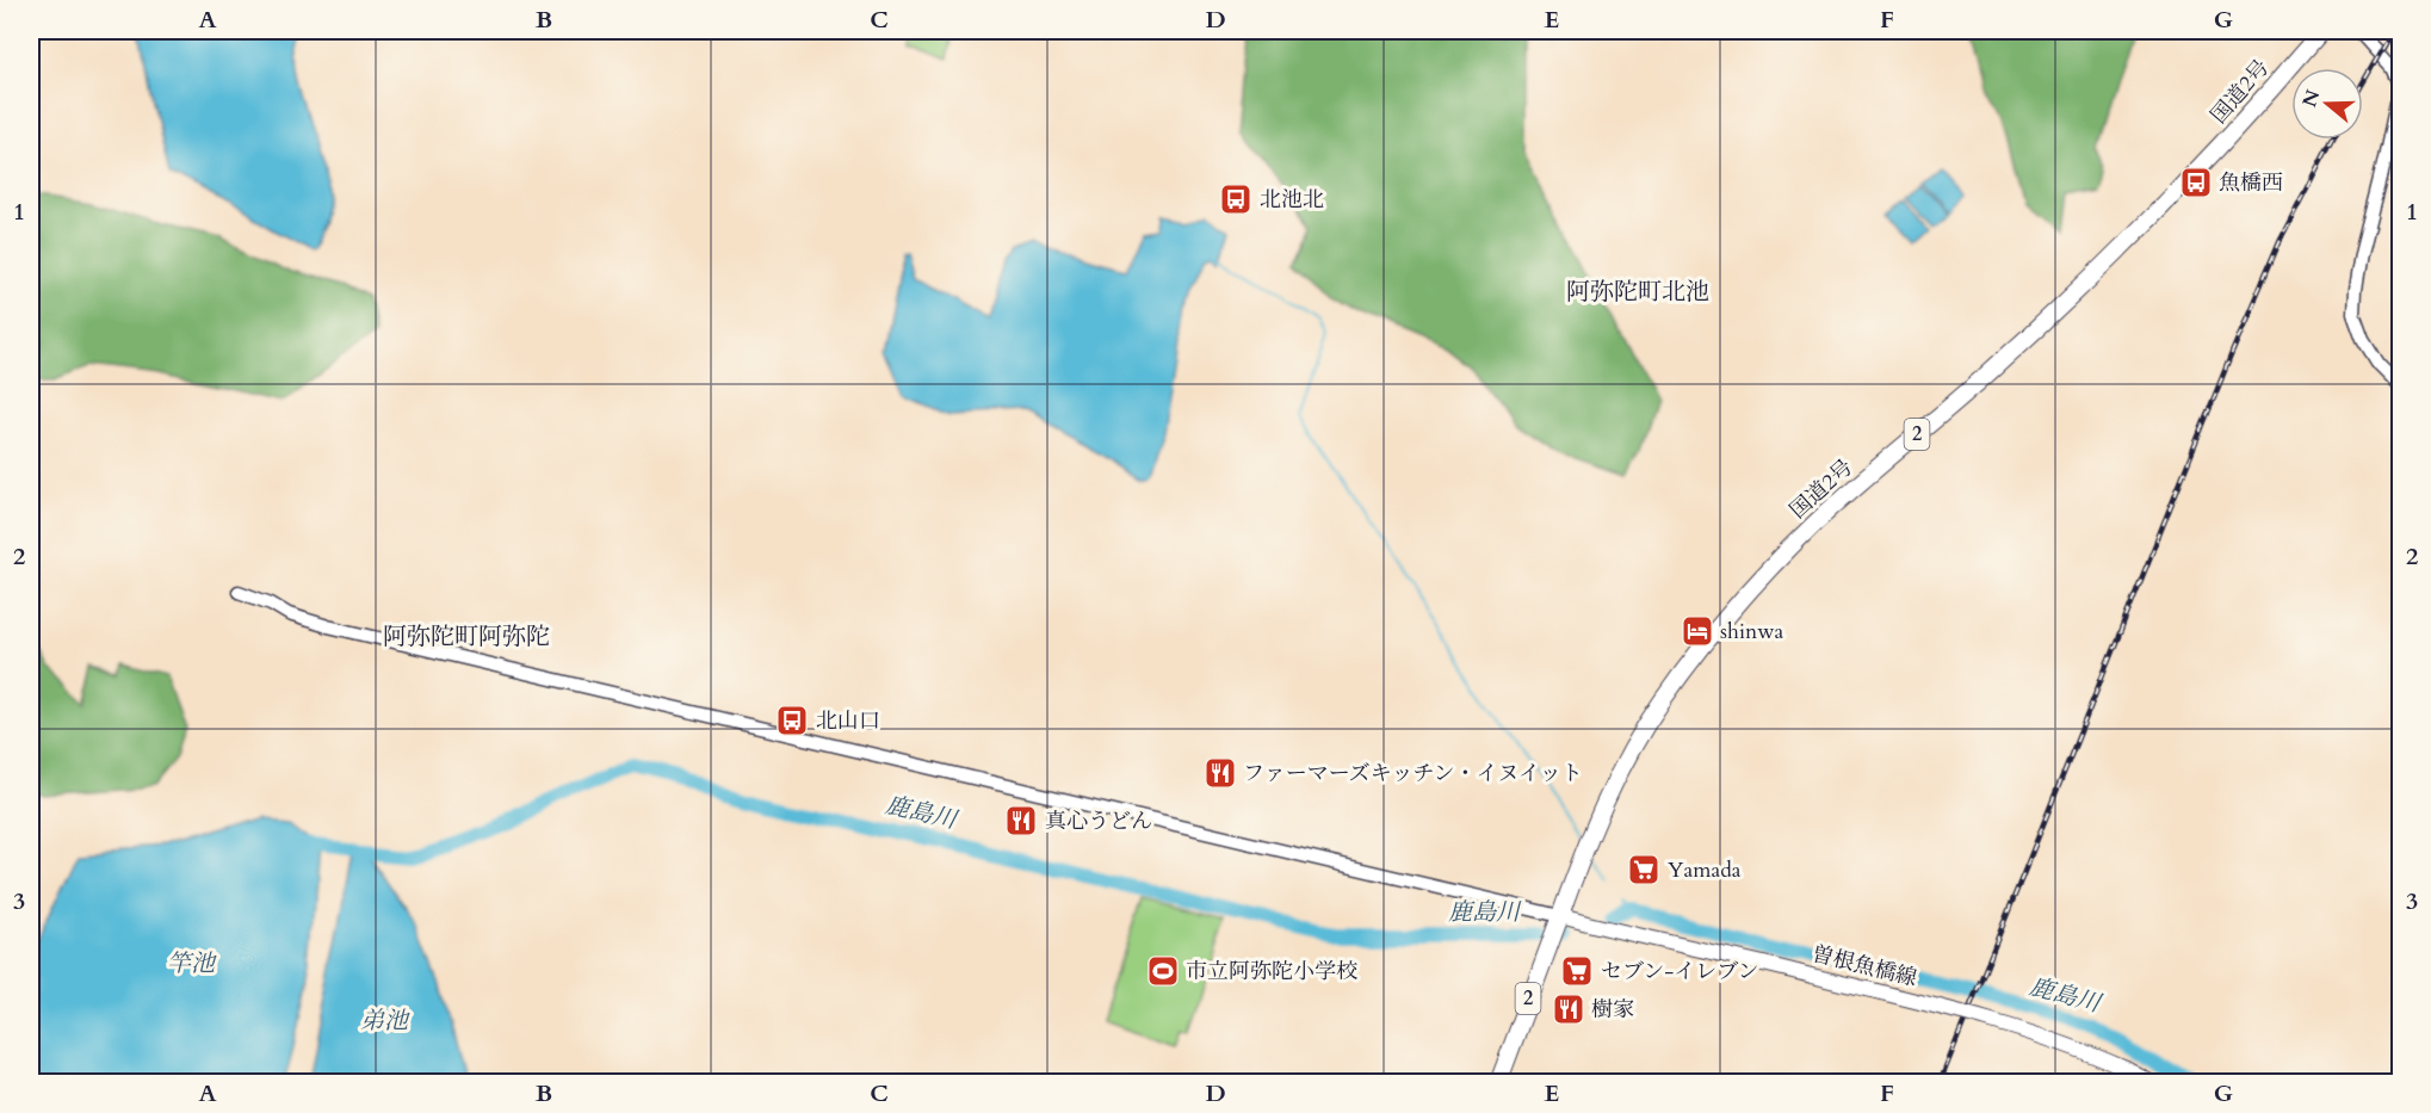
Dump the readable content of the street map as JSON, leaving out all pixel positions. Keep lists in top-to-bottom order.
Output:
{
  "streets": {
    "highway": ["国道2号", "2"],
    "main road": ["曽根魚橋線"]
  },
  "crossings": [
    ["国道2号", "曽根魚橋線"]
  ],
  "districts": ["阿弥陀町北池", "阿弥陀町阿弥陀"],
  "water": ["鹿島川", "竿池", "弟池"],
  "places": {
    "bus stop": ["魚橋西", "北池北", "北山口"],
    "hotel": ["shinwa"],
    "restaurant": ["ファーマーズキッチン・イヌイット", "真心うどん", "樹家"],
    "supermarket": ["Yamada", "セブン-イレブン"],
    "sports": ["市立阿弥陀小学校"]
  },
  "north": "left",
  "grid": {
    "columns": [
      "A",
      "B",
      "C",
      "D",
      "E",
      "F",
      "G"
    ],
    "rows": ["1", "2", "3"]
  }
}
